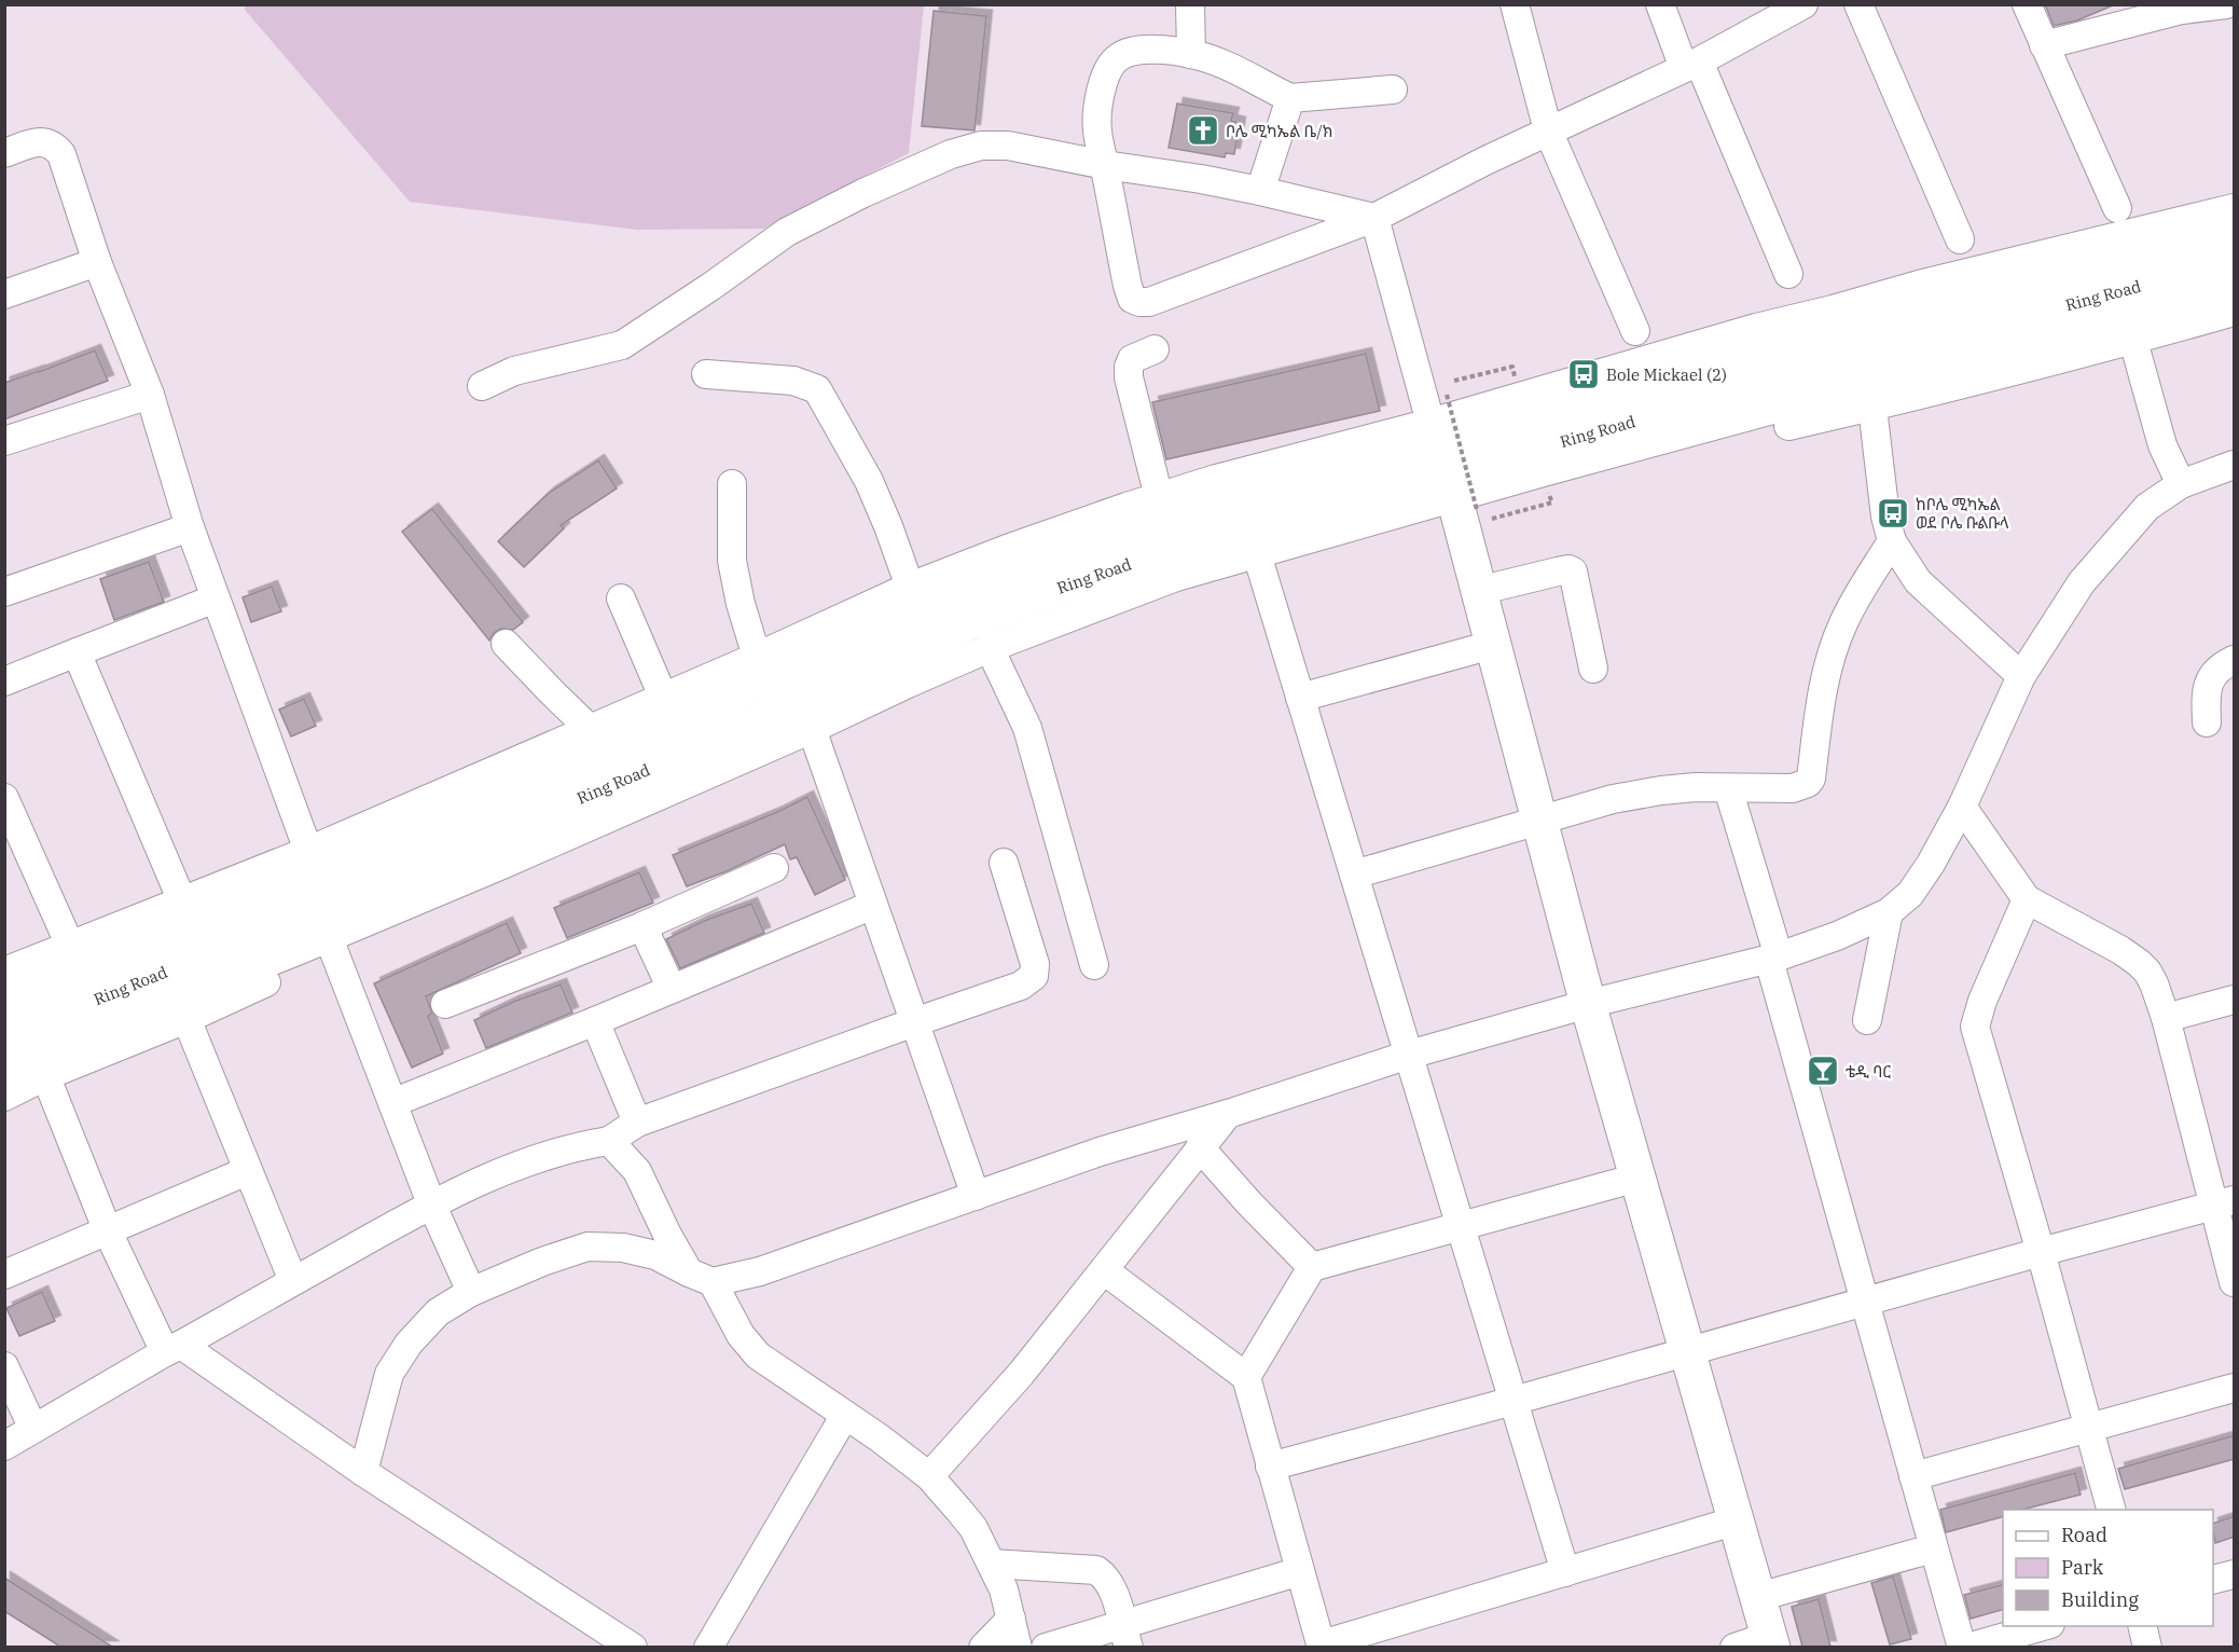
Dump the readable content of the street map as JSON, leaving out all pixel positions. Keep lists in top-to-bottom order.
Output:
{
  "streets": {
    "main road": ["Ring Road"]
  },
  "places": {
    "church": ["ቦሌ ሚካኤል ቤ/ክ"],
    "bus stop": ["Bole Mickael (2)", "ከቦሌ ሚካኤል ወደ ቦሌ ቡልቡላ"],
    "bar": ["ቴዲ ባር"]
  },
  "legend": ["Road", "Park", "Building"]
}
